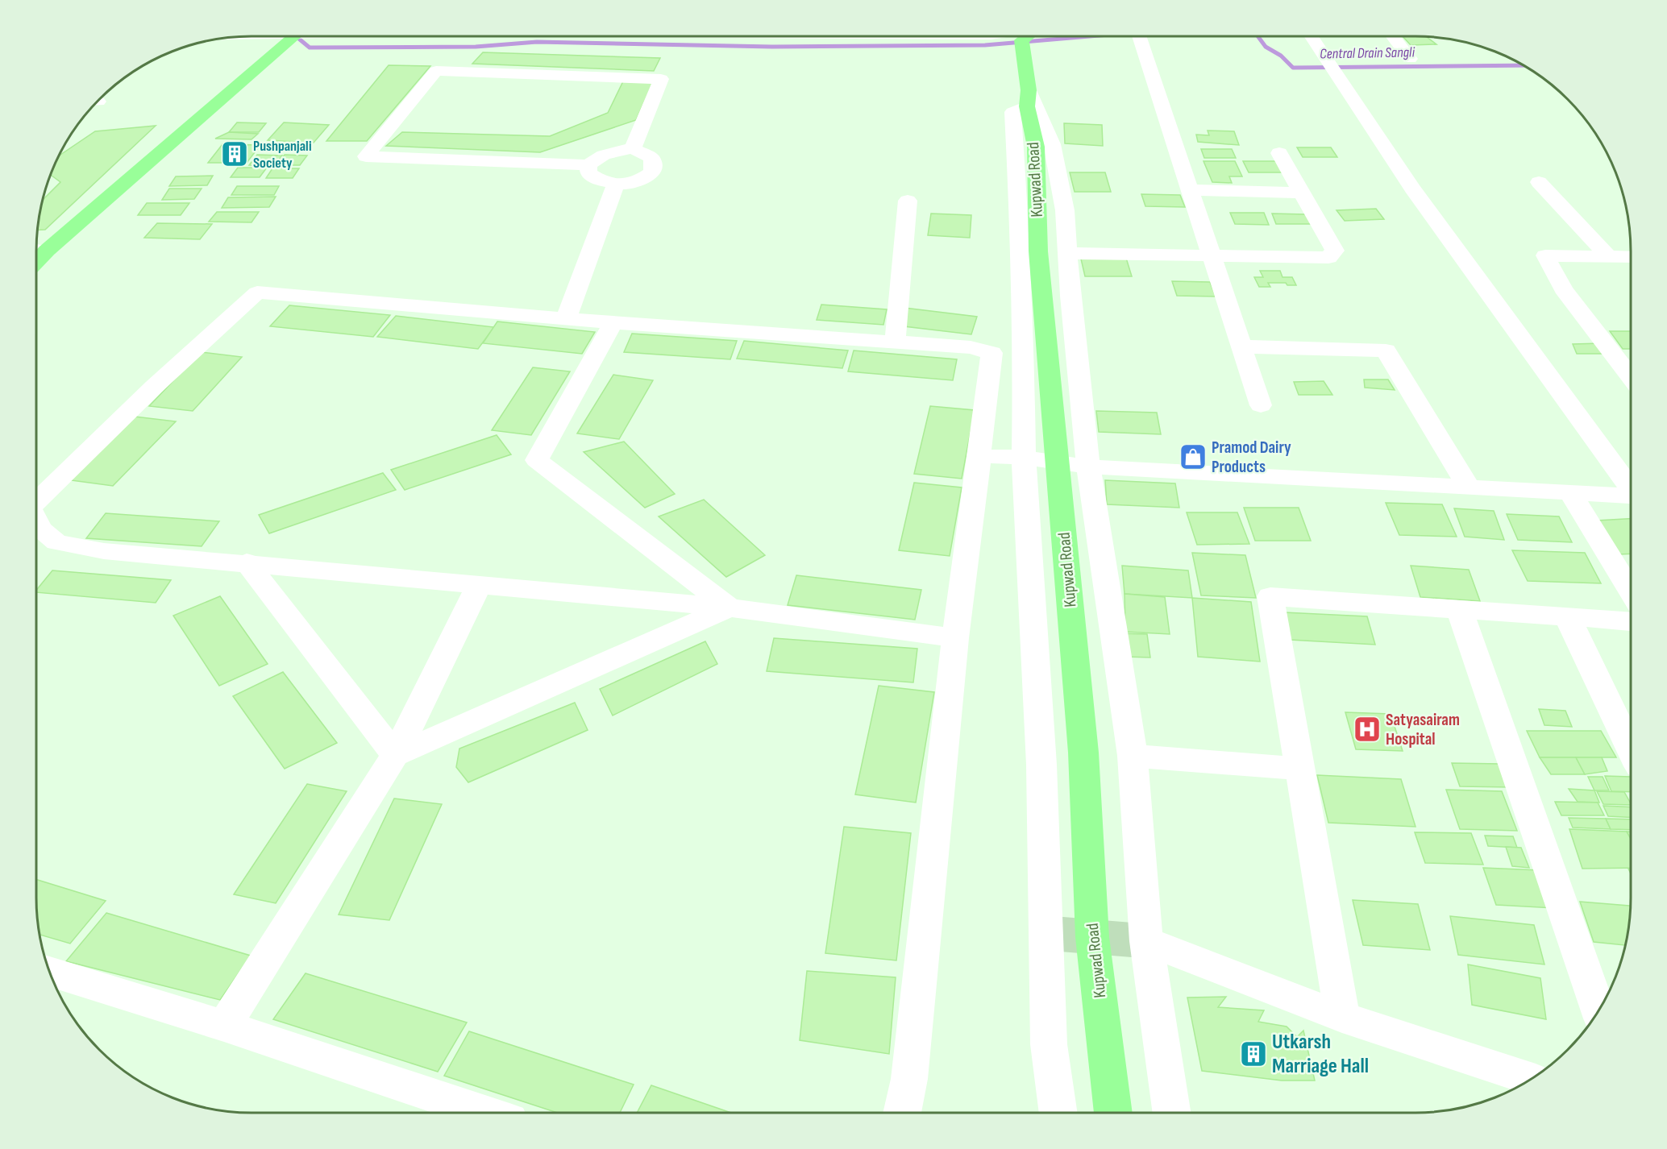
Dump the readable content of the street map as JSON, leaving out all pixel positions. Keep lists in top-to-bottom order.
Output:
{
  "streets": {
    "main road": ["Kupwad Road"]
  },
  "water": ["Central Drain Sangli"],
  "places": {
    "building": ["Pushpanjali Society", "Utkarsh Marriage Hall"],
    "shop": ["Pramod Dairy Products"],
    "hospital": ["Satyasairam Hospital"]
  }
}
